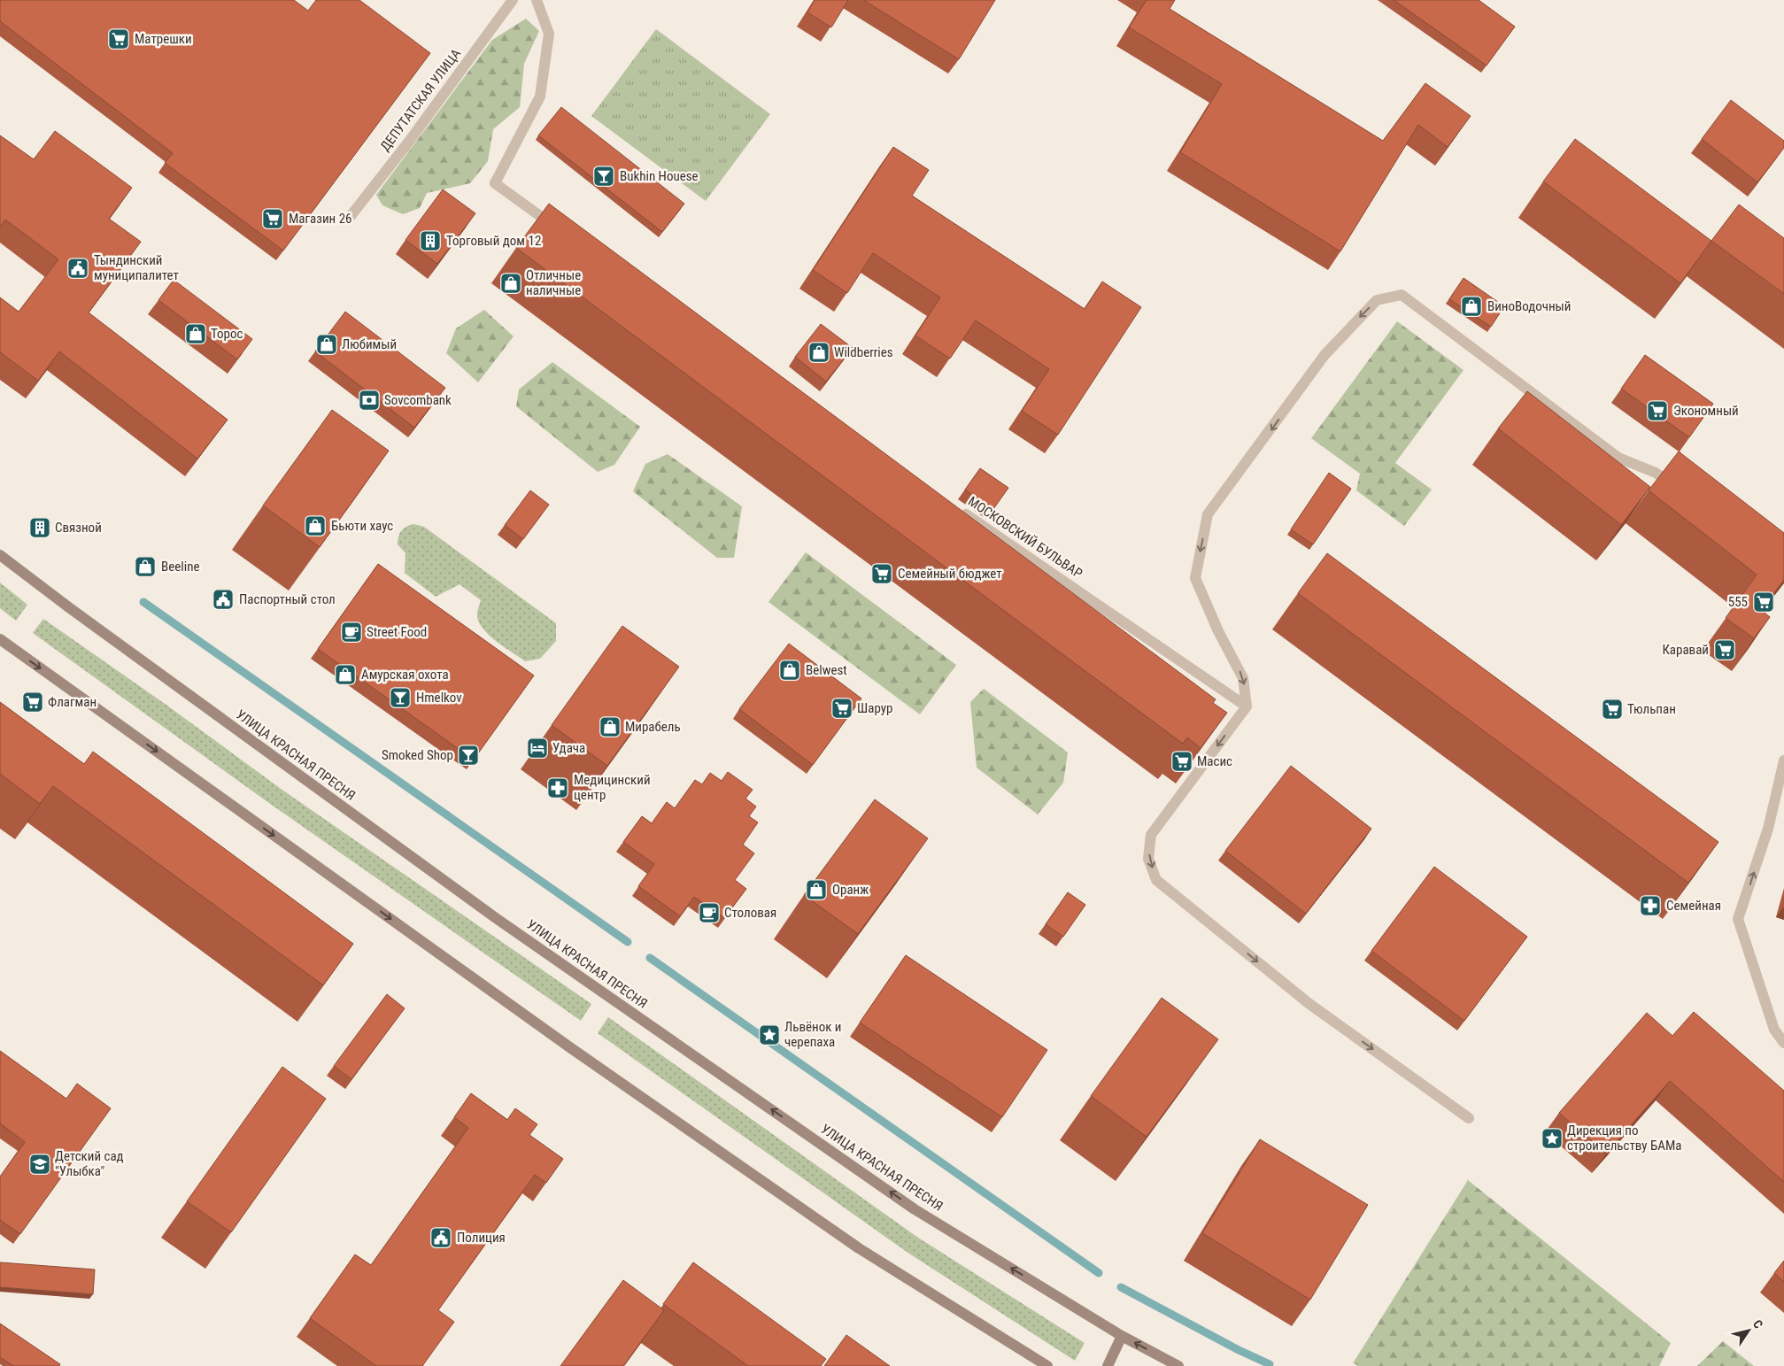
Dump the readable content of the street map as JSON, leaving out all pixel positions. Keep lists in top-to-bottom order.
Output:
{
  "streets": {
    "street": ["ДЕПУТАТСКАЯ УЛИЦА", "МОСКОВСКИЙ БУЛЬВАР", "УЛИЦА КРАСНАЯ ПРЕСНЯ"]
  },
  "places": {
    "supermarket": [
      "Матрешки",
      "Магазин 26",
      "Экономный",
      "Семейный бюджет",
      "555",
      "Каравай",
      "Флагман",
      "Шарур",
      "Тюльпан",
      "Масис"
    ],
    "bar": ["Bukhin Houese", "Hmelkov", "Smoked Shop"],
    "building": ["Торговый дом 12", "Связной"],
    "public building": ["Тындинский муниципалитет", "Паспортный стол", "Полиция"],
    "shop": [
      "Отличные наличные",
      "ВиноВодочный",
      "Торос",
      "Любимый",
      "Wildberries",
      "Бьюти хаус",
      "Beeline",
      "Belwest",
      "Амурская охота",
      "Мирабель",
      "Оранж"
    ],
    "bank": ["Sovcombank"],
    "cafe": ["Street Food", "Столовая"],
    "hotel": ["Удача"],
    "pharmacy": ["Медицинский центр", "Семейная"],
    "place": ["Львёнок и черепаха", "Дирекция по строительству БАМа"],
    "school or university": ["Детский сад \"Улыбка\""]
  },
  "north": "top right"
}
